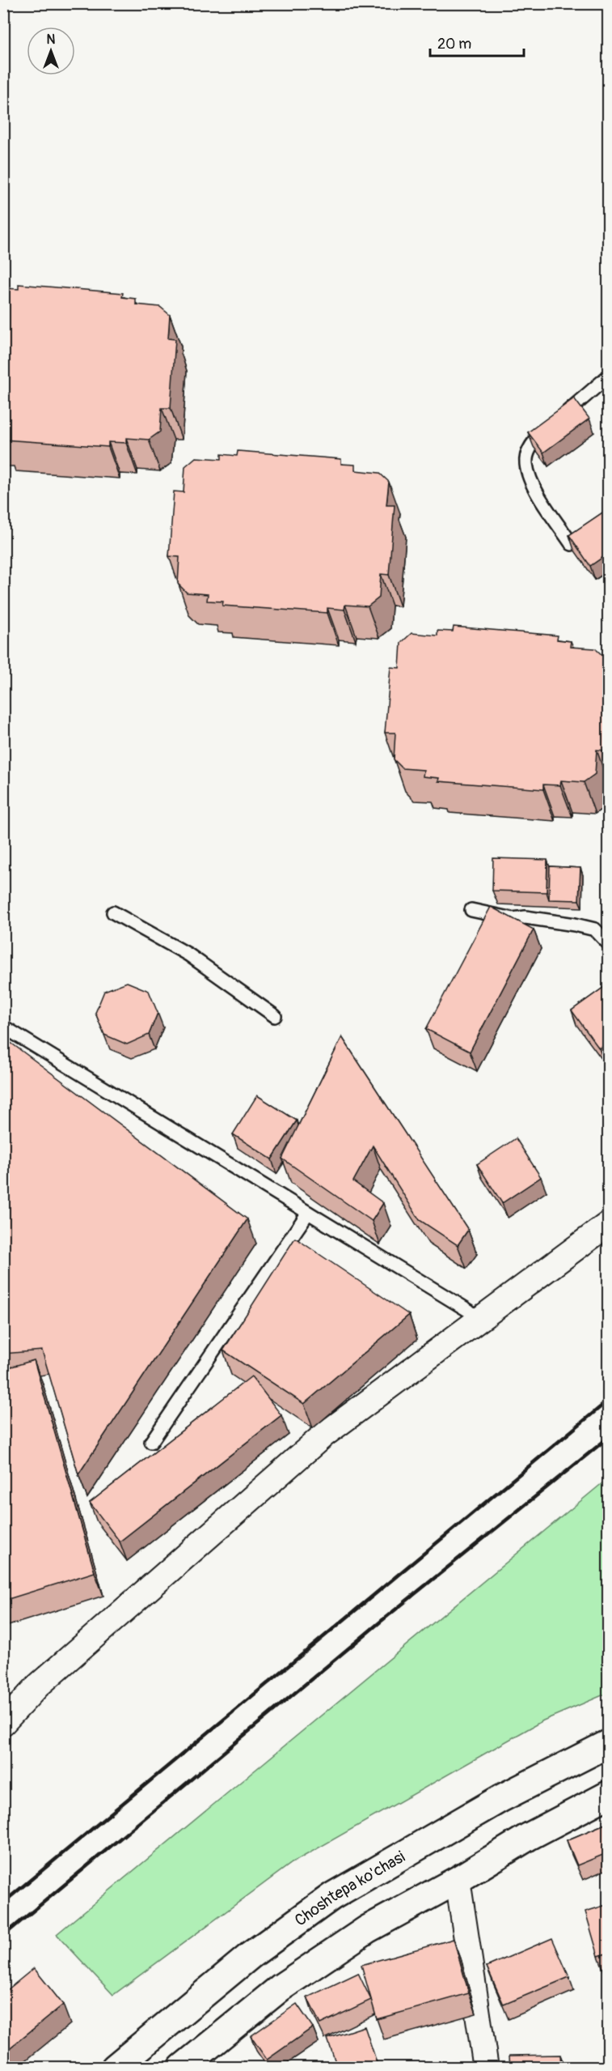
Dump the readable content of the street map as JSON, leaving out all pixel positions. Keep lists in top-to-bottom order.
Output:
{
  "streets": {
    "main road": ["Choshtepa ko'chasi"]
  },
  "scale_bar": "20 m",
  "north": "top"
}
